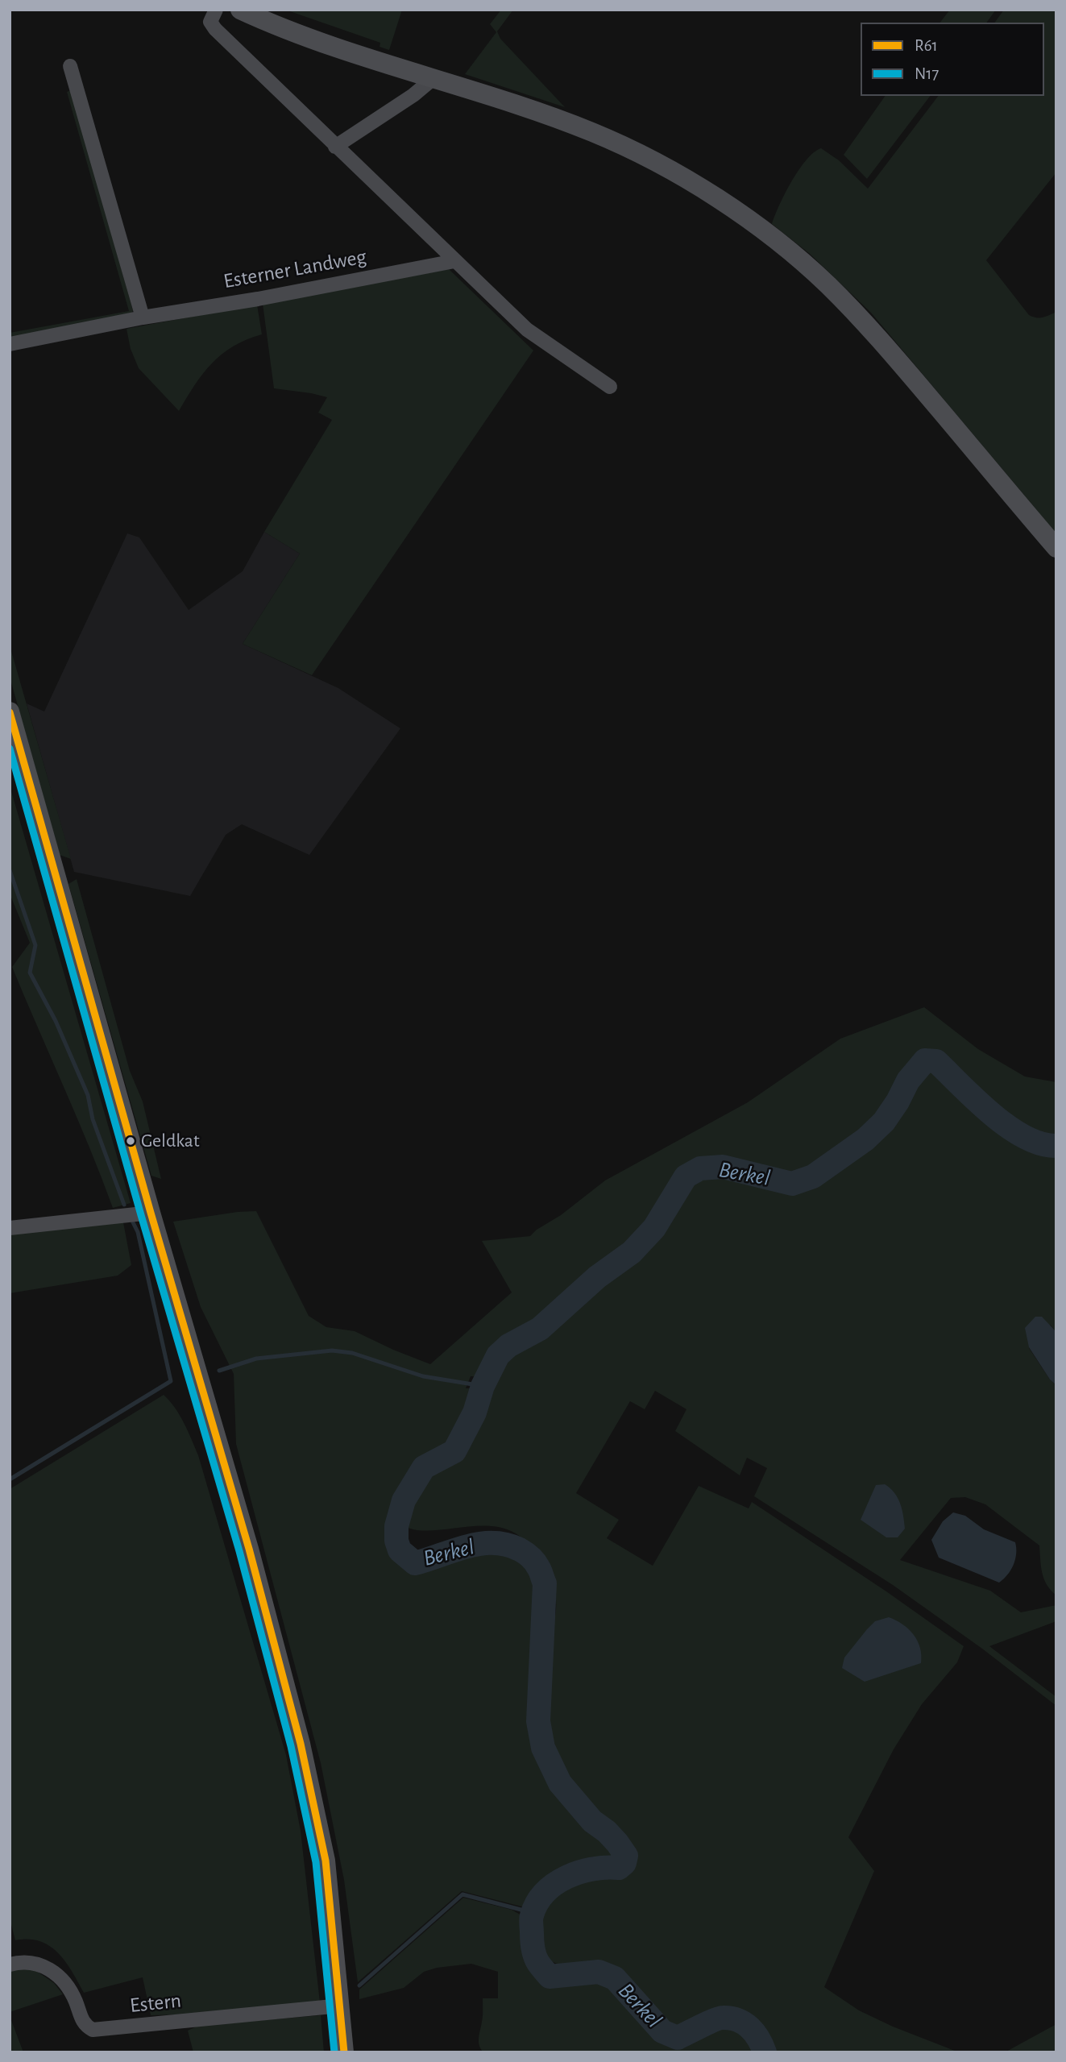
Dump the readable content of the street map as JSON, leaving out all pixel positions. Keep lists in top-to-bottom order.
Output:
{
  "streets": {
    "street": ["Esterner Landweg", "Estern"]
  },
  "water": ["Berkel"],
  "places": ["Geldkat"],
  "lines": ["transit line R61", "transit line N17"],
  "legend": ["R61", "N17"]
}
